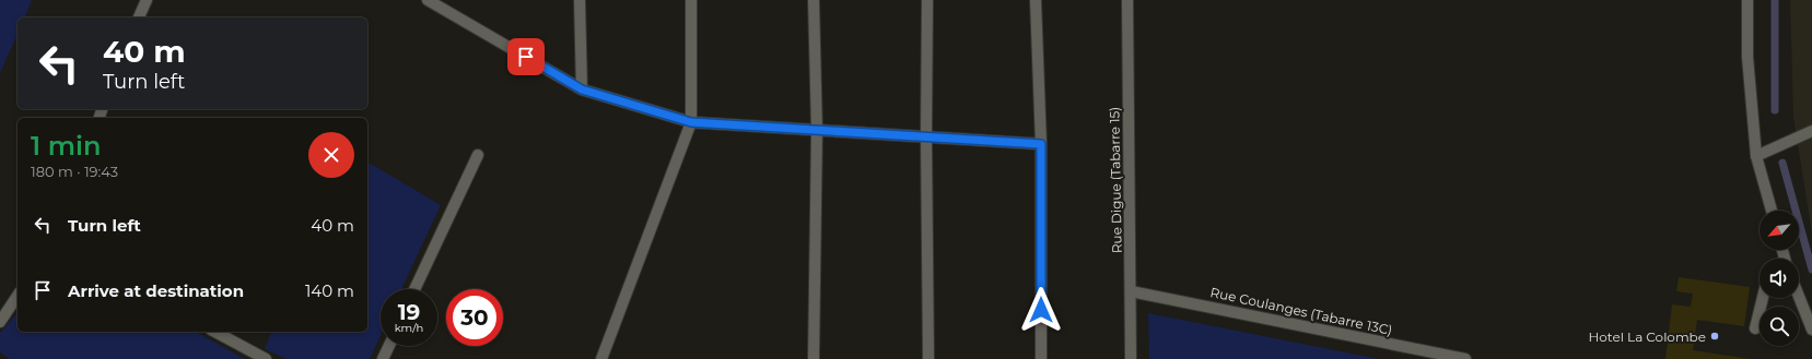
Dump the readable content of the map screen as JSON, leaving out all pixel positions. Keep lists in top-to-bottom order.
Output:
{
  "streets": {
    "street": ["Rue Digue (Tabarre 15)", "Rue Coulanges (Tabarre 13C)"]
  },
  "crossings": [
    ["Rue Digue (Tabarre 15)", "Rue Coulanges (Tabarre 13C)"]
  ],
  "places": ["Hotel La Colombe"],
  "north": "bottom left",
  "page": {
    "turn": ["40 m", "Turn left"],
    "heading": ["1 min", "180 m · 19:43"],
    "list": [
      {
        "name": "Turn left",
        "value": "40 m"
      },
      {
        "name": "Arrive at destination",
        "value": "140 m"
      }
    ],
    "speed": "19 km/h",
    "limit": "30"
  }
}
